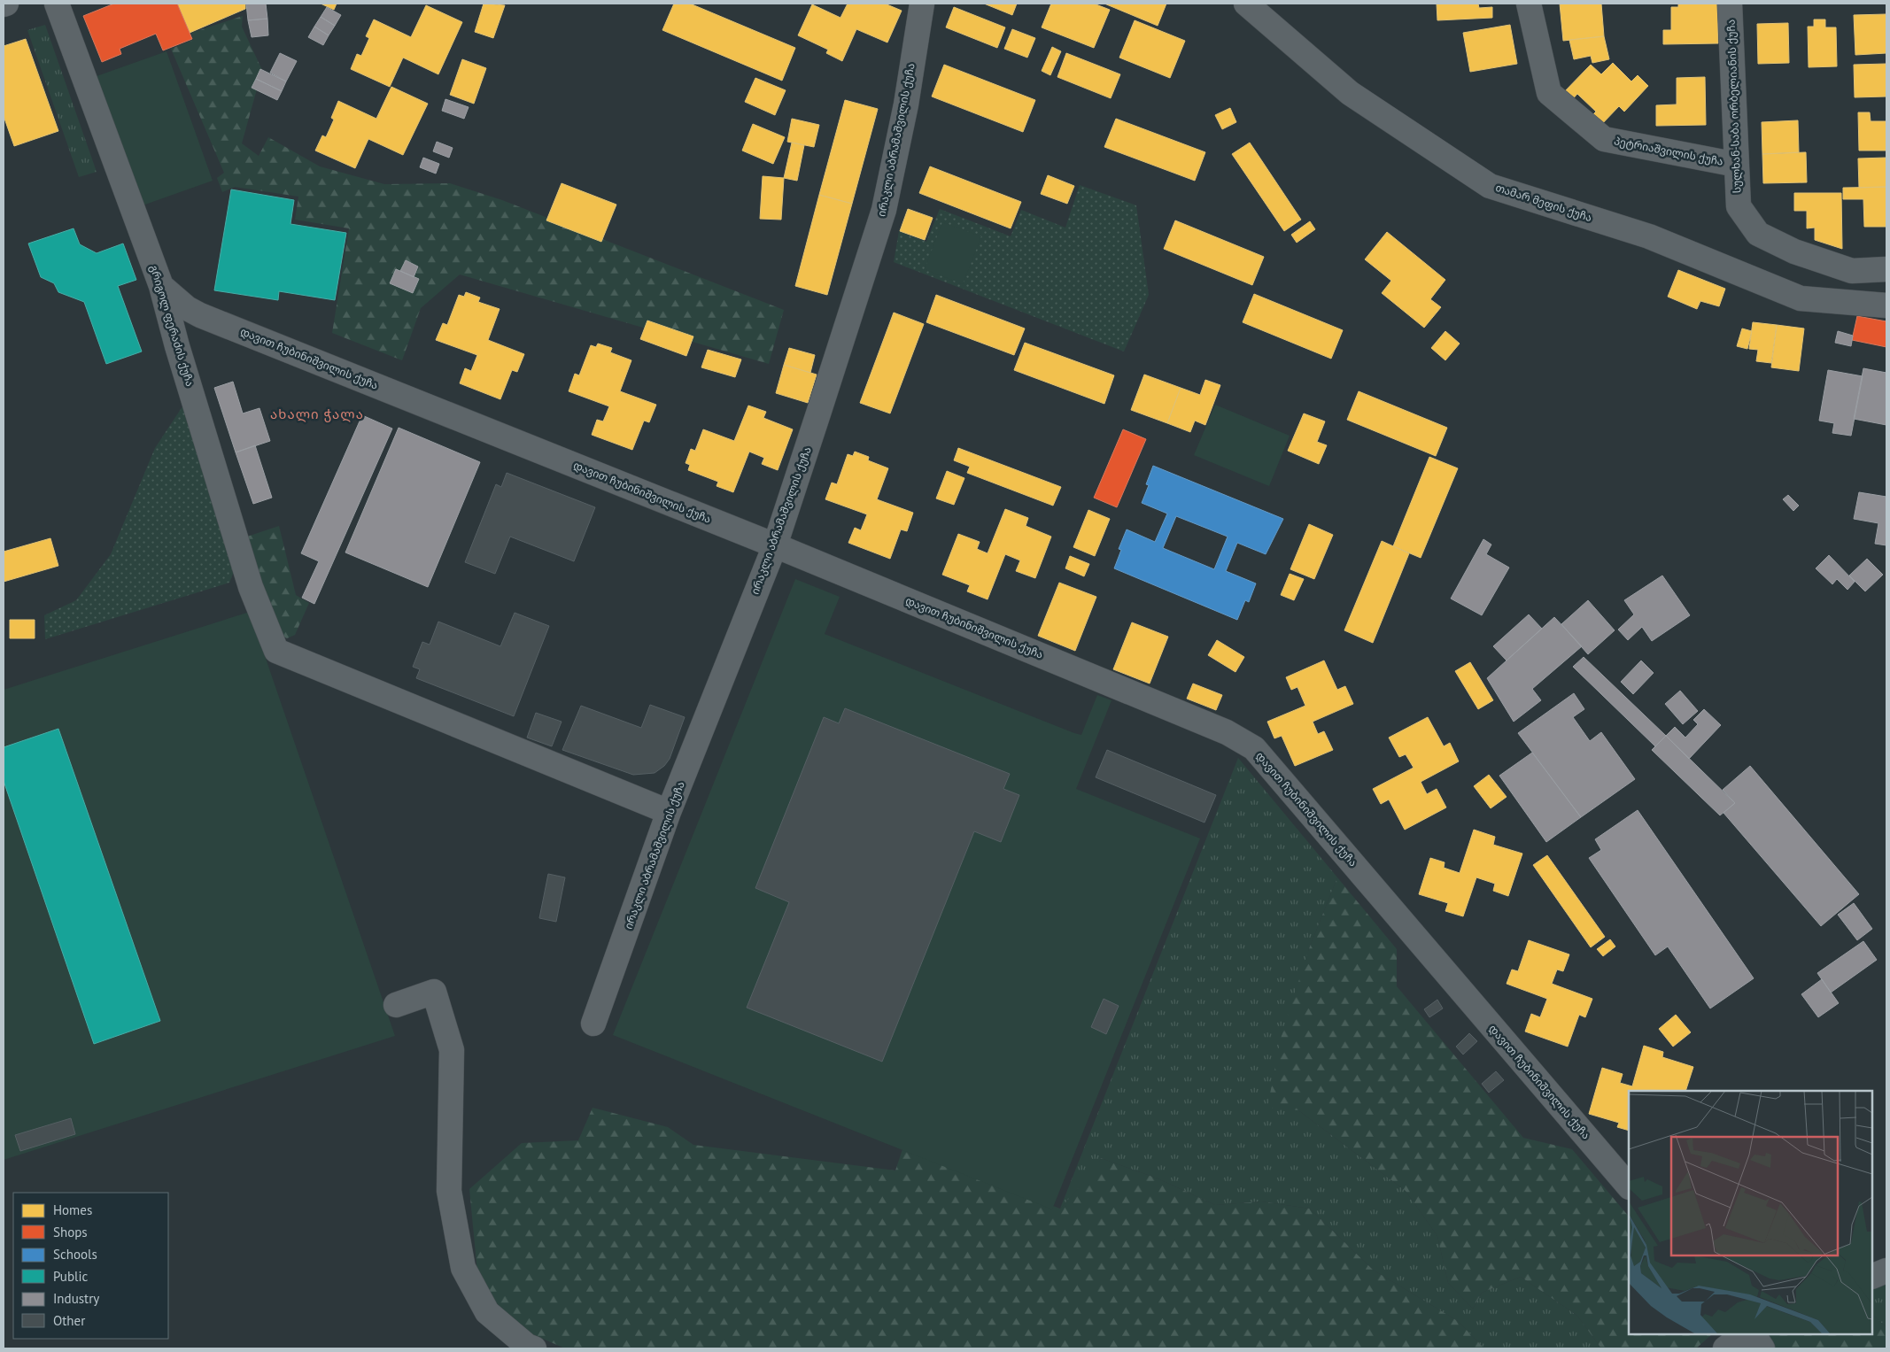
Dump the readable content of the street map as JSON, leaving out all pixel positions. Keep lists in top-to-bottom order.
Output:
{
  "streets": {
    "street": [
      "სულხან-საბა ორბელიანის ქუჩა",
      "ირაკლი აბრამაშვილის ქუჩა",
      "პეტრიაშვილის ქუჩა",
      "თამარ მეფის ქუჩა",
      "გრიგოლ ფერაძის ქუჩა",
      "დავით ჩუბინიშვილის ქუჩა"
    ]
  },
  "crossings": [
    ["სულხან-საბა ორბელიანის ქუჩა", "პეტრიაშვილის ქუჩა"],
    ["ირაკლი აბრამაშვილის ქუჩა", "გრიგოლ ფერაძის ქუჩა"],
    ["ირაკლი აბრამაშვილის ქუჩა", "დავით ჩუბინიშვილის ქუჩა"],
    ["გრიგოლ ფერაძის ქუჩა", "დავით ჩუბინიშვილის ქუჩა"]
  ],
  "districts": ["ახალი ჭალა"],
  "legend": [
    "Homes",
    "Shops",
    "Schools",
    "Public",
    "Industry",
    "Other"
  ]
}
